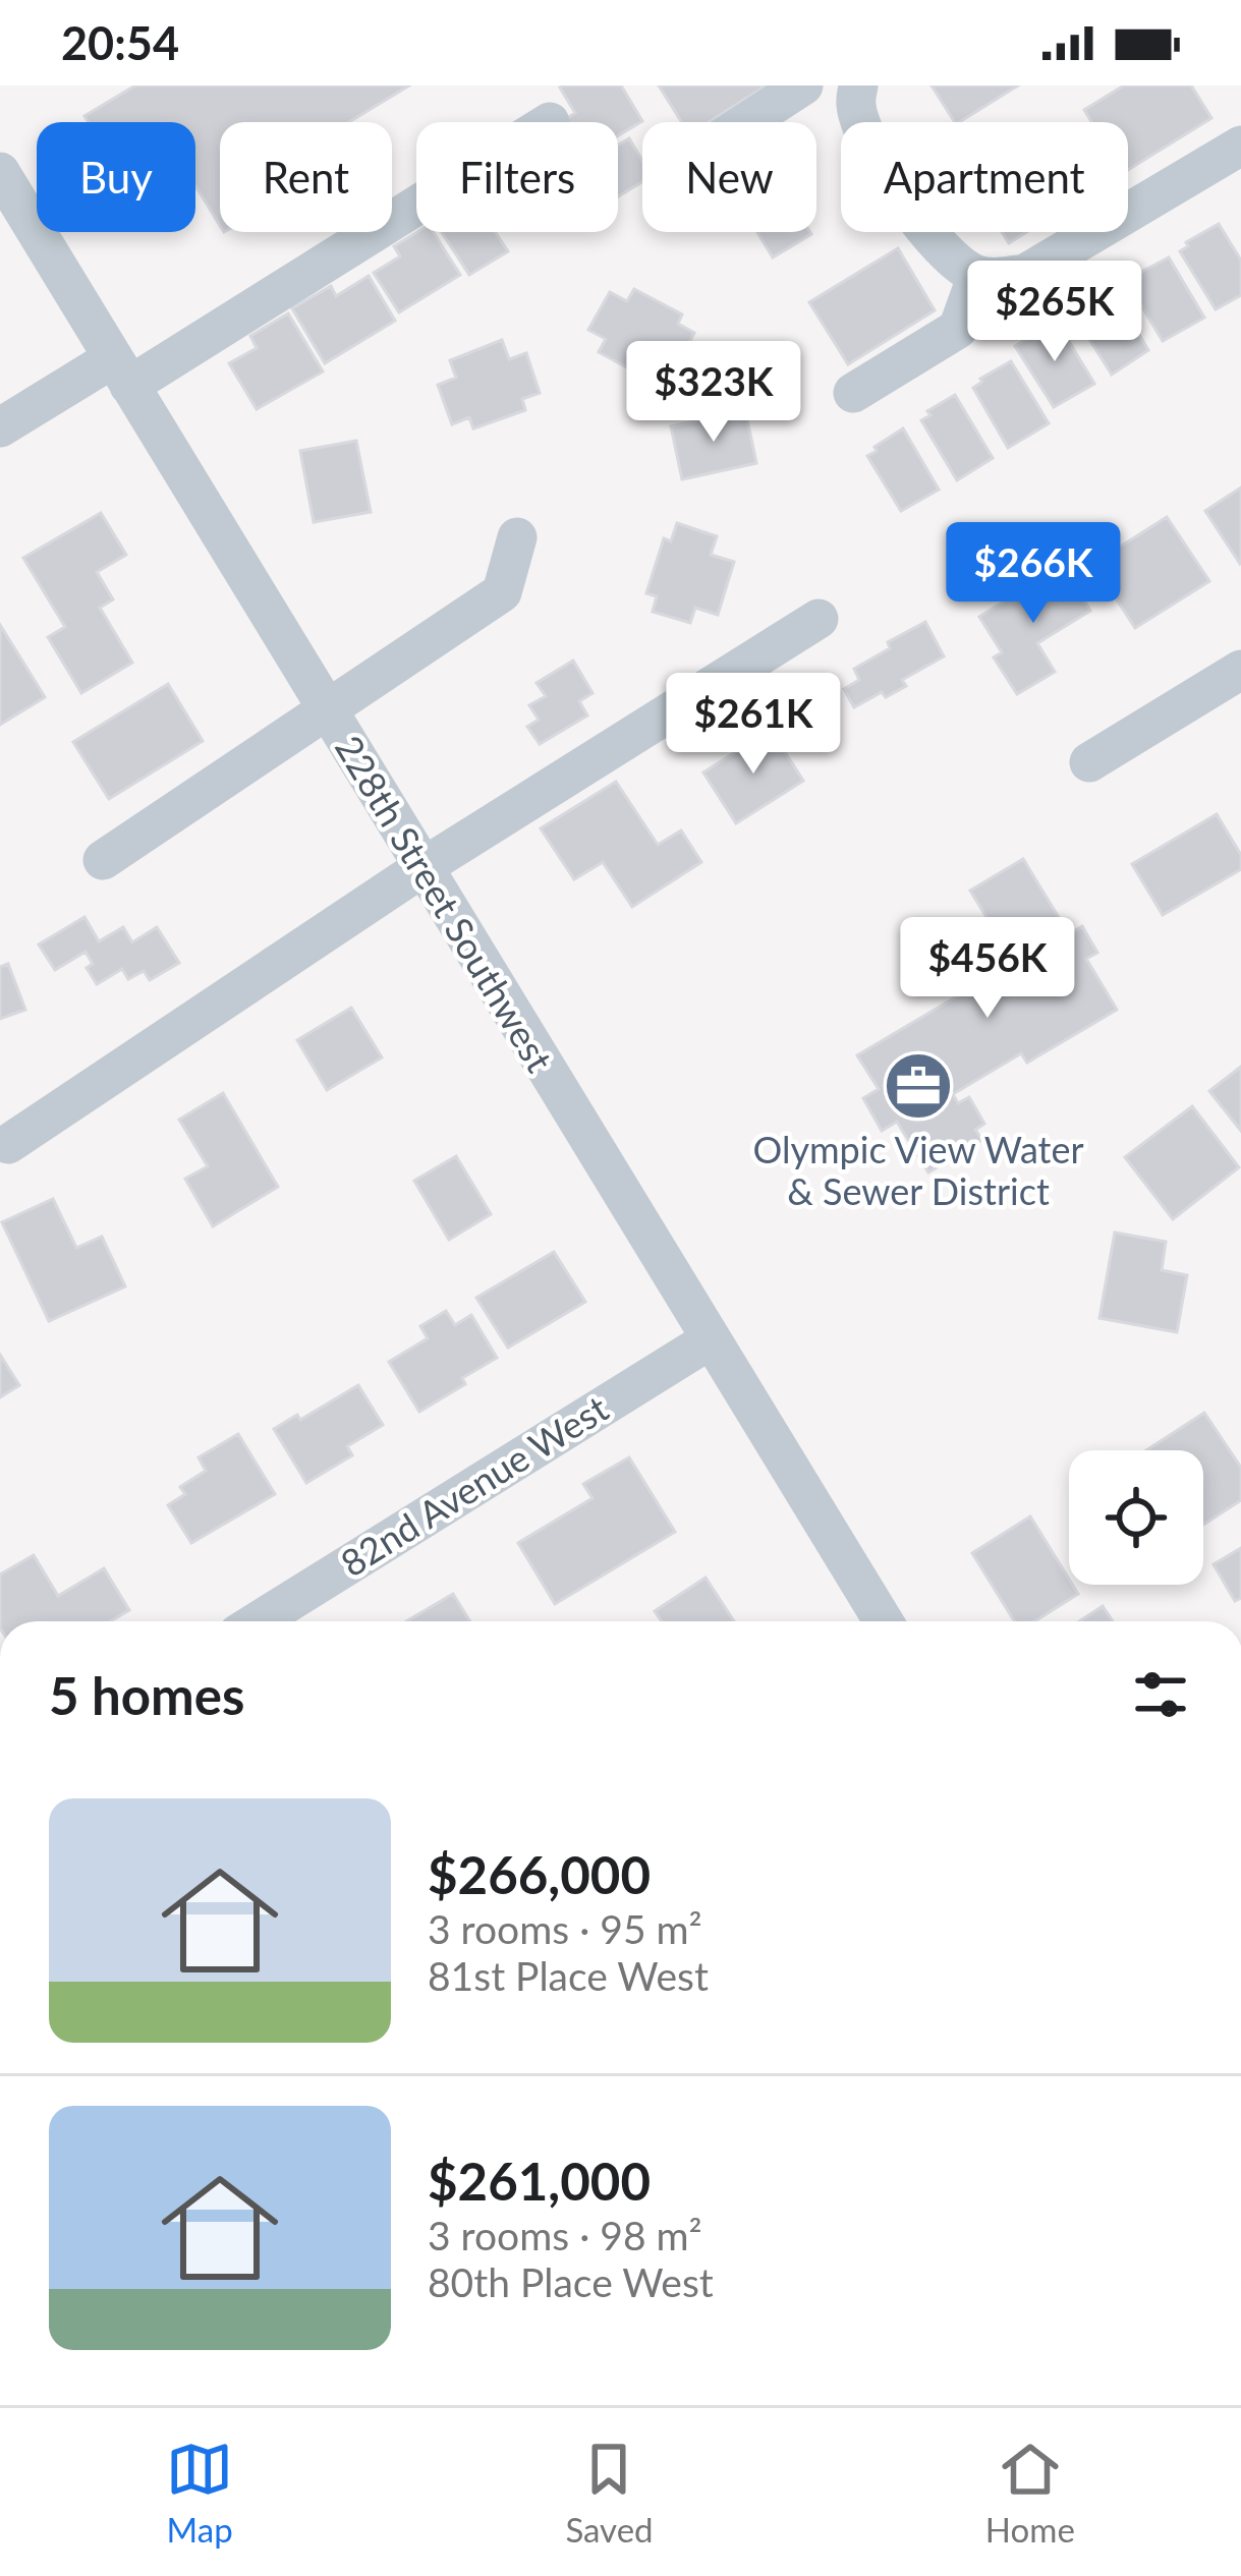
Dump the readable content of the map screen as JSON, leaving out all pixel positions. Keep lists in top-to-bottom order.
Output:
{
  "streets": {
    "street": ["228th Street Southwest", "82nd Avenue West"]
  },
  "crossings": [
    ["228th Street Southwest", "82nd Avenue West"]
  ],
  "places": {
    "office": ["Olympic View Water & Sewer District"]
  },
  "page": {
    "status": "20:54",
    "chip": [
      "Buy",
      "Rent",
      "Filters",
      "New",
      "Apartment"
    ],
    "price": [
      "$265K",
      "$323K",
      "$266K",
      "$261K",
      "$456K"
    ],
    "heading": "5 homes",
    "list": [
      {
        "name": "$266,000",
        "note": "3 rooms · 95 m² · 81st Place West"
      },
      {
        "name": "$261,000",
        "note": "3 rooms · 98 m² · 80th Place West"
      }
    ],
    "tabs": ["Map", "Saved", "Home"]
  }
}
